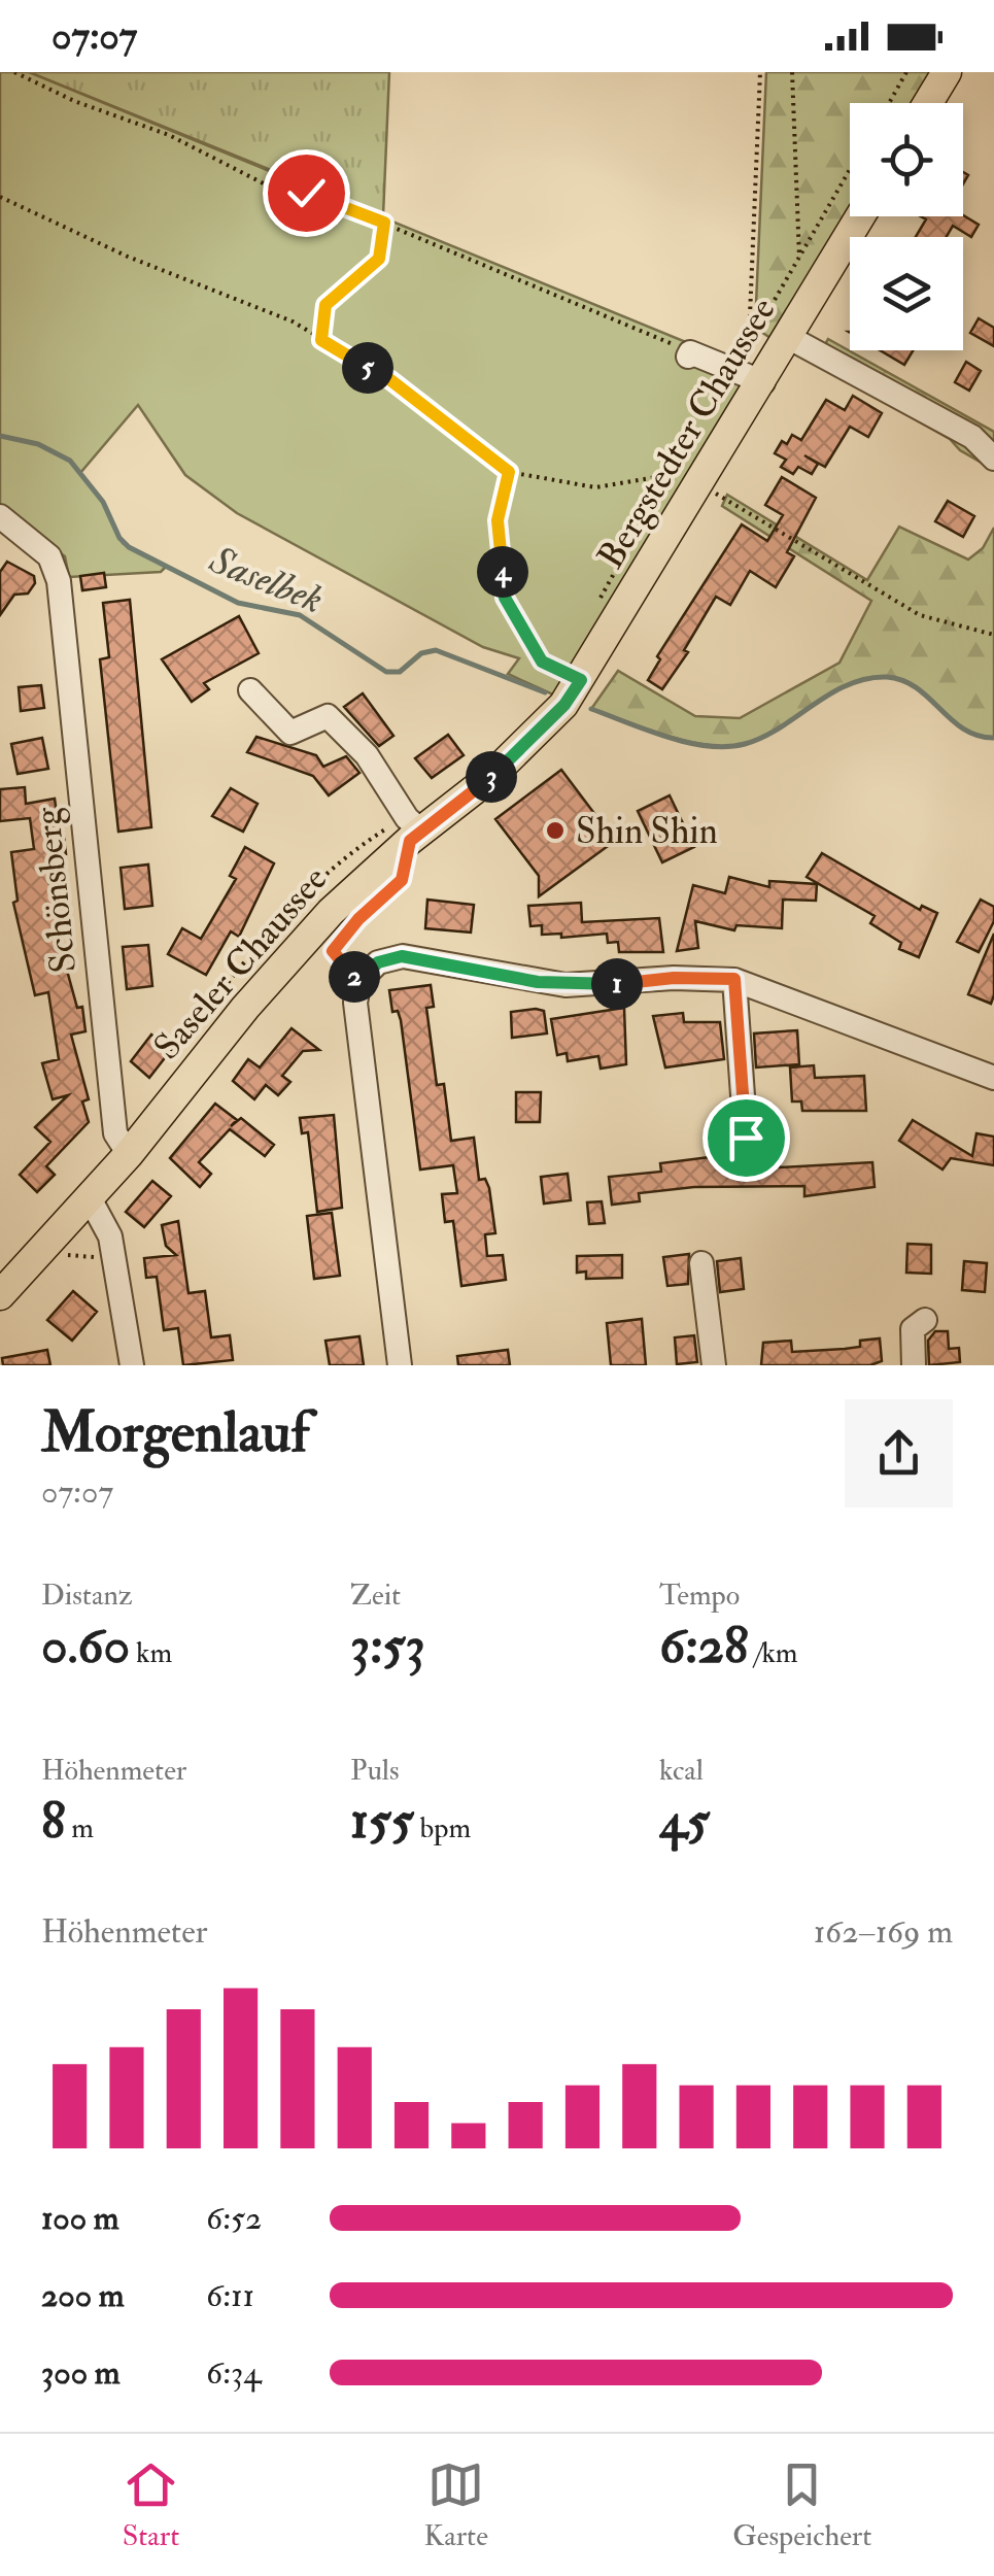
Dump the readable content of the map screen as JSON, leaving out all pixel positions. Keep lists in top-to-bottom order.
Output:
{
  "streets": {
    "main road": ["Bergstedter Chaussee", "Saseler Chaussee"],
    "street": ["Schönsberg"]
  },
  "crossings": [
    ["Bergstedter Chaussee", "Saseler Chaussee"],
    ["Schönsberg", "Saseler Chaussee"]
  ],
  "water": ["Saselbek"],
  "places": ["Shin Shin"],
  "page": {
    "status": "07:07",
    "pins": [
      "5",
      "4",
      "3",
      "2",
      "1"
    ],
    "heading": ["Morgenlauf", "07:07"],
    "stats": [
      ["Distanz", "0.60 km"],
      ["Zeit", "3:53"],
      ["Tempo", "6:28 /km"],
      ["Höhenmeter", "8 m"],
      ["Puls", "155 bpm"],
      ["kcal", "45"]
    ],
    "chart": ["Höhenmeter", "162–169 m"],
    "list": [
      {
        "name": "100 m",
        "note": "6:52"
      },
      {
        "name": "200 m",
        "note": "6:11"
      },
      {
        "name": "300 m",
        "note": "6:34"
      }
    ],
    "tabs": ["Start", "Karte", "Gespeichert"]
  }
}
